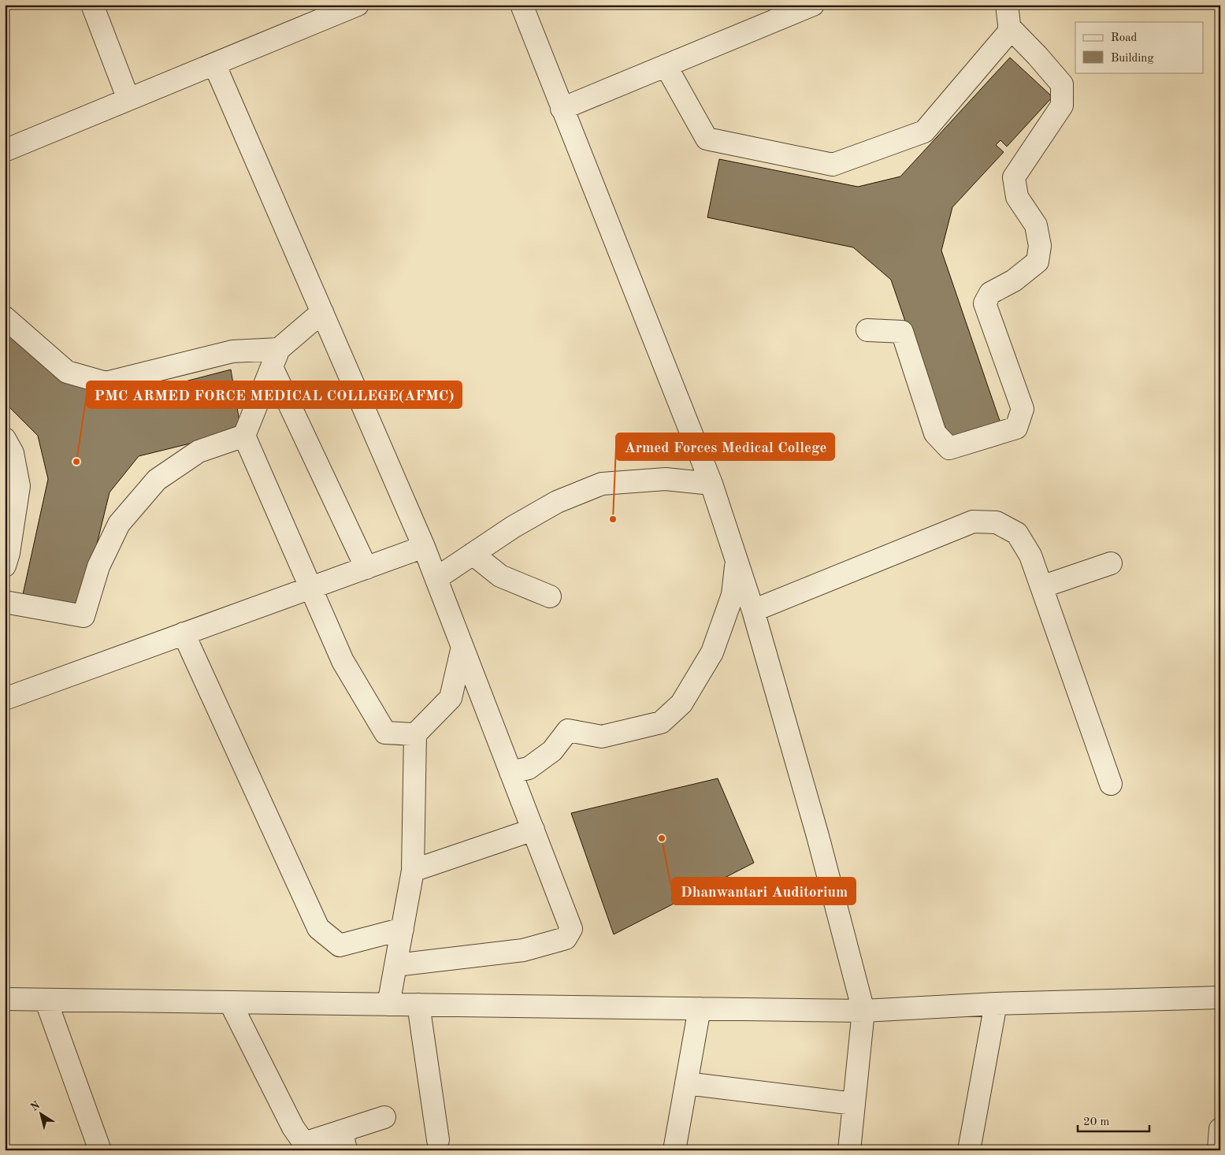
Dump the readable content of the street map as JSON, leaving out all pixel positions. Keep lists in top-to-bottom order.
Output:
{
  "places": ["PMC ARMED FORCE MEDICAL COLLEGE(AFMC)", "Armed Forces Medical College", "Dhanwantari Auditorium"],
  "legend": ["Road", "Building"],
  "scale_bar": "20 m",
  "north": "top left"
}
